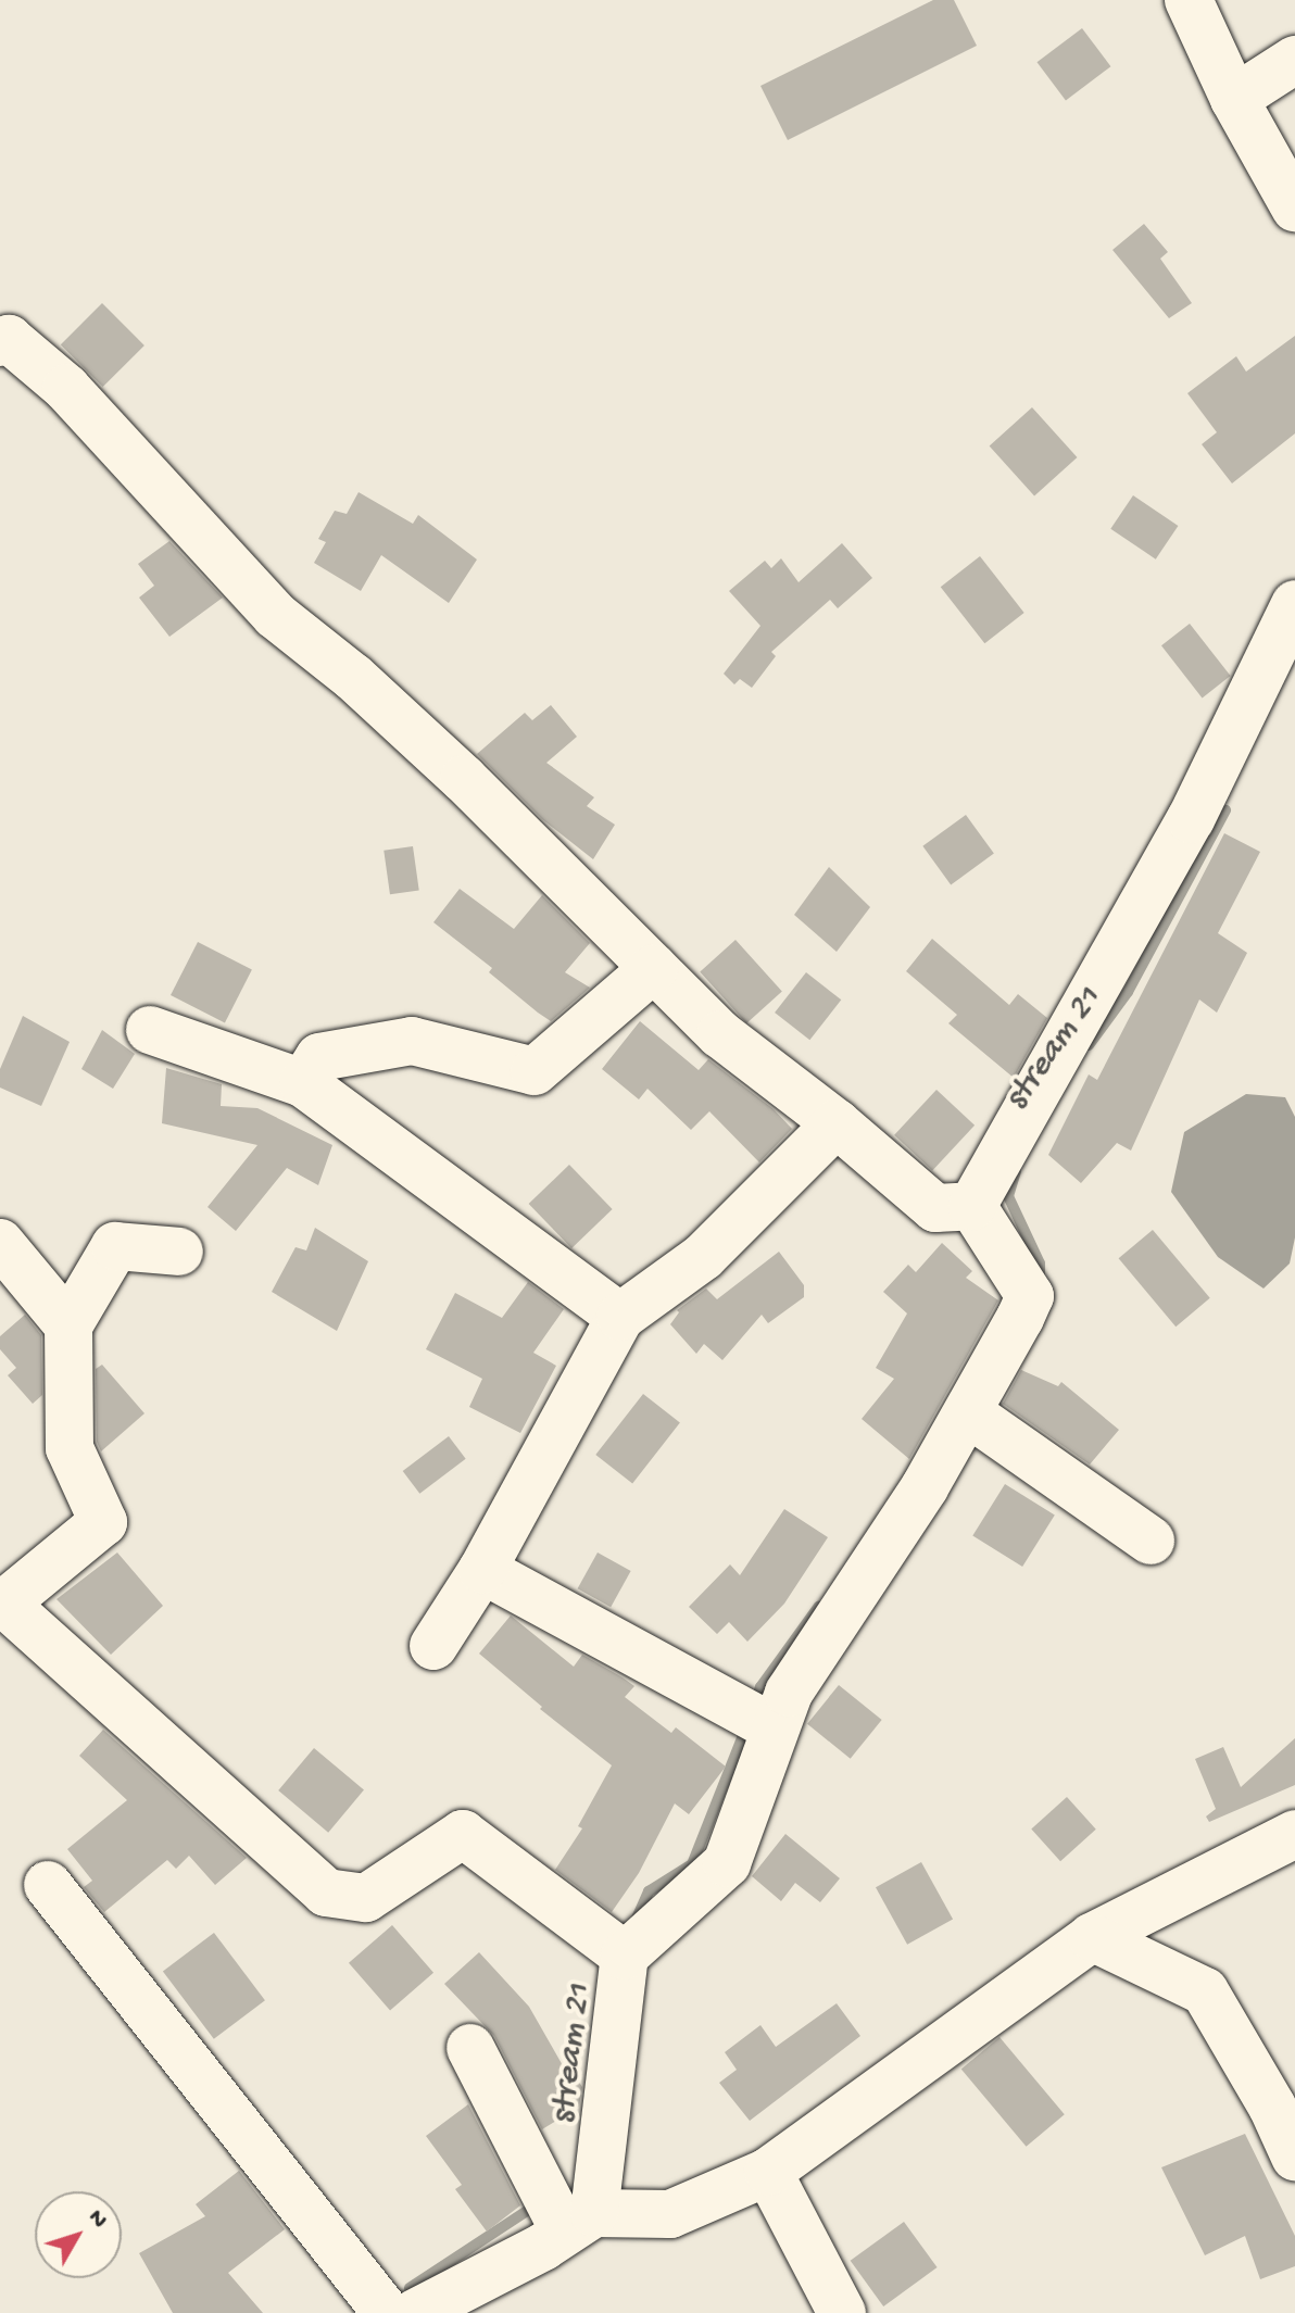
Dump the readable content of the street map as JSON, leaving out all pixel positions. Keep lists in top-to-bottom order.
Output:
{
  "water": ["stream 21"],
  "north": "top right"
}
